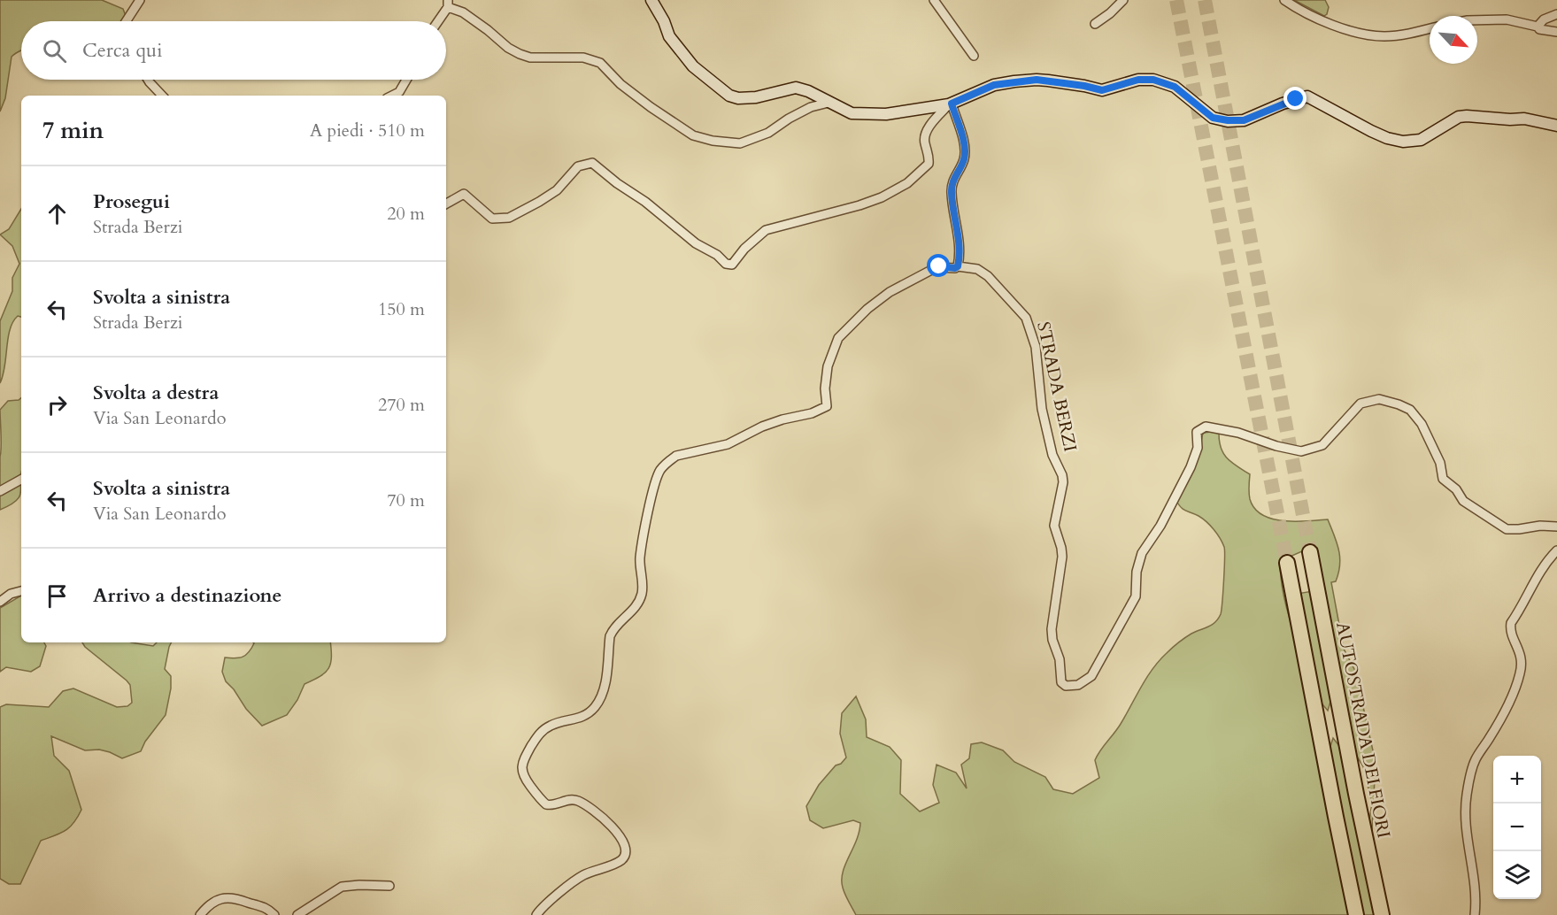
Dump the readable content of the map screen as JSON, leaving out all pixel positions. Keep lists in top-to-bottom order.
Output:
{
  "streets": {
    "highway": ["AUTOSTRADA DEI FIORI"],
    "street": ["STRADA BERZI"]
  },
  "north": "bottom right",
  "page": {
    "search": "Cerca qui",
    "heading": ["7 min", "A piedi · 510 m"],
    "list": [
      ["Prosegui", "Strada Berzi", "20 m"],
      ["Svolta a sinistra", "Strada Berzi", "150 m"],
      ["Svolta a destra", "Via San Leonardo", "270 m"],
      ["Svolta a sinistra", "Via San Leonardo", "70 m"],
      "Arrivo a destinazione"
    ],
    "map_buttons": ["+", "−"]
  }
}
